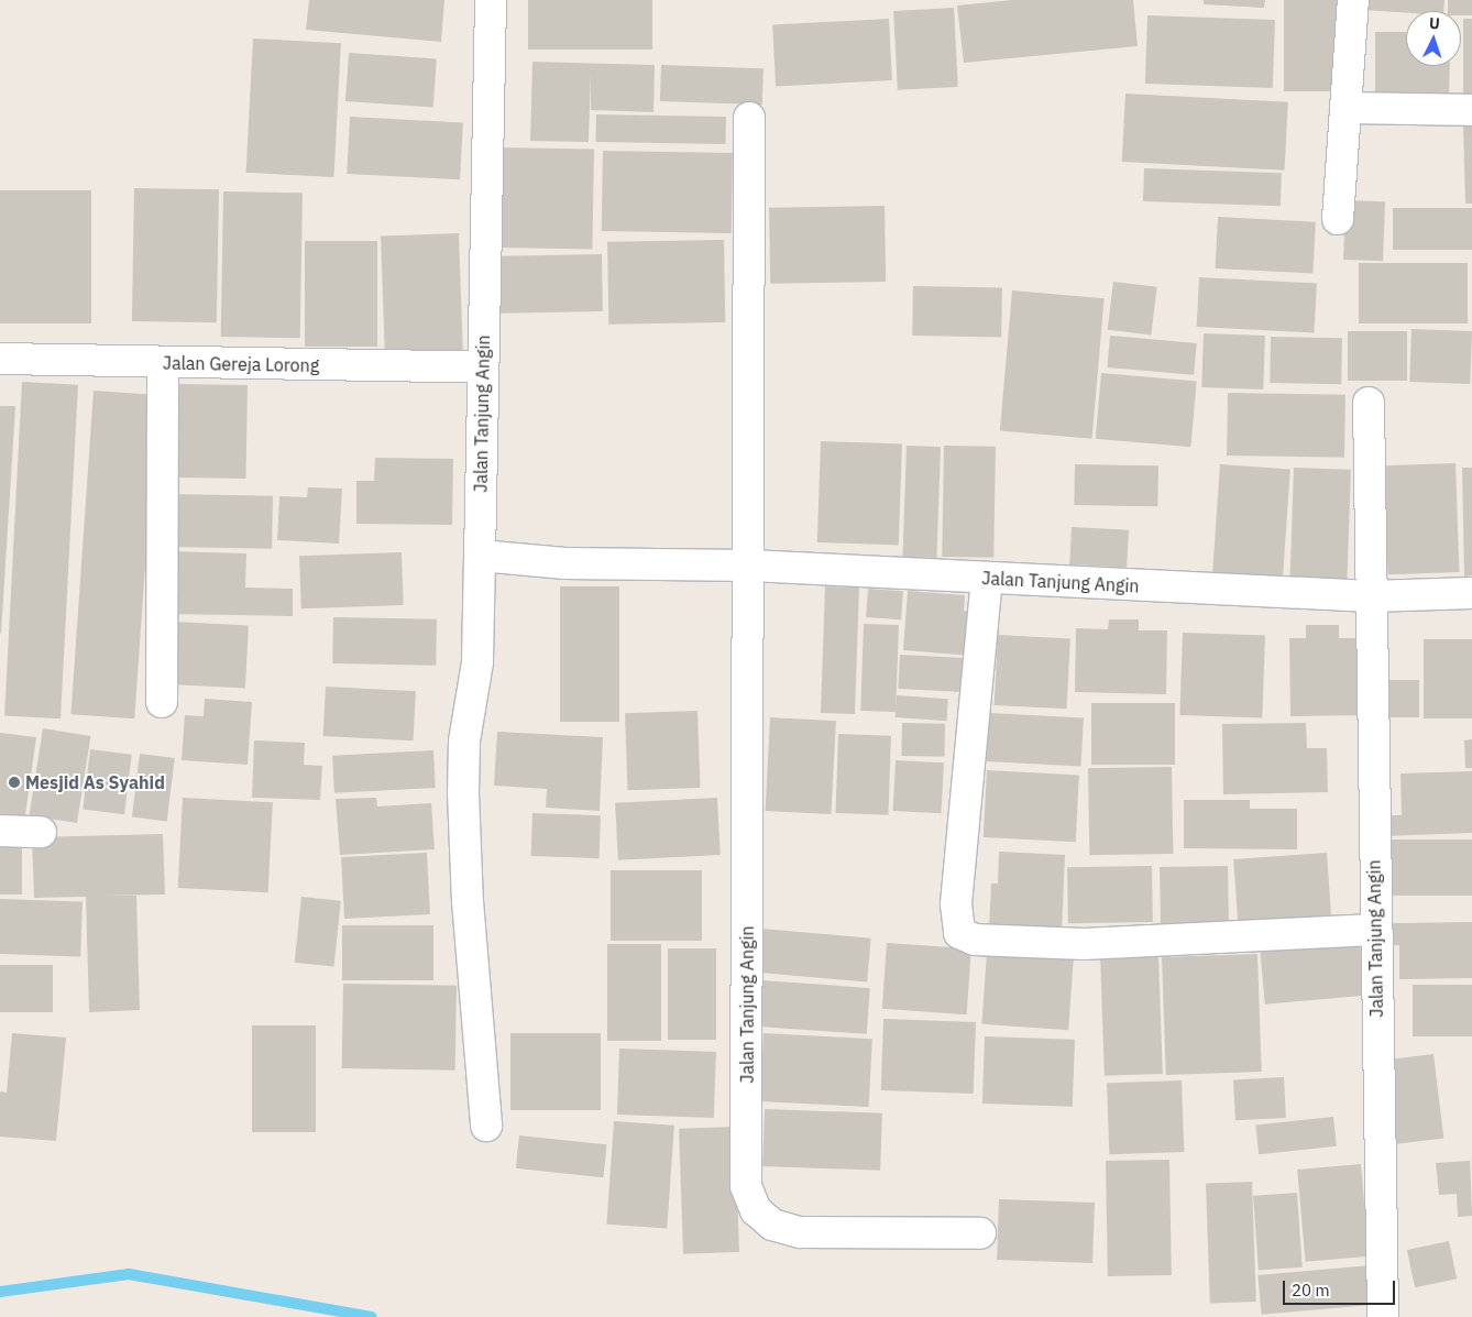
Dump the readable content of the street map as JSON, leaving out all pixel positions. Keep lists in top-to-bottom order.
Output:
{
  "streets": {
    "street": ["Jalan Gereja Lorong", "Jalan Tanjung Angin"]
  },
  "crossings": [
    ["Jalan Gereja Lorong", "Jalan Tanjung Angin"]
  ],
  "places": ["Mesjid As Syahid"],
  "scale_bar": "20 m",
  "north": "top"
}
